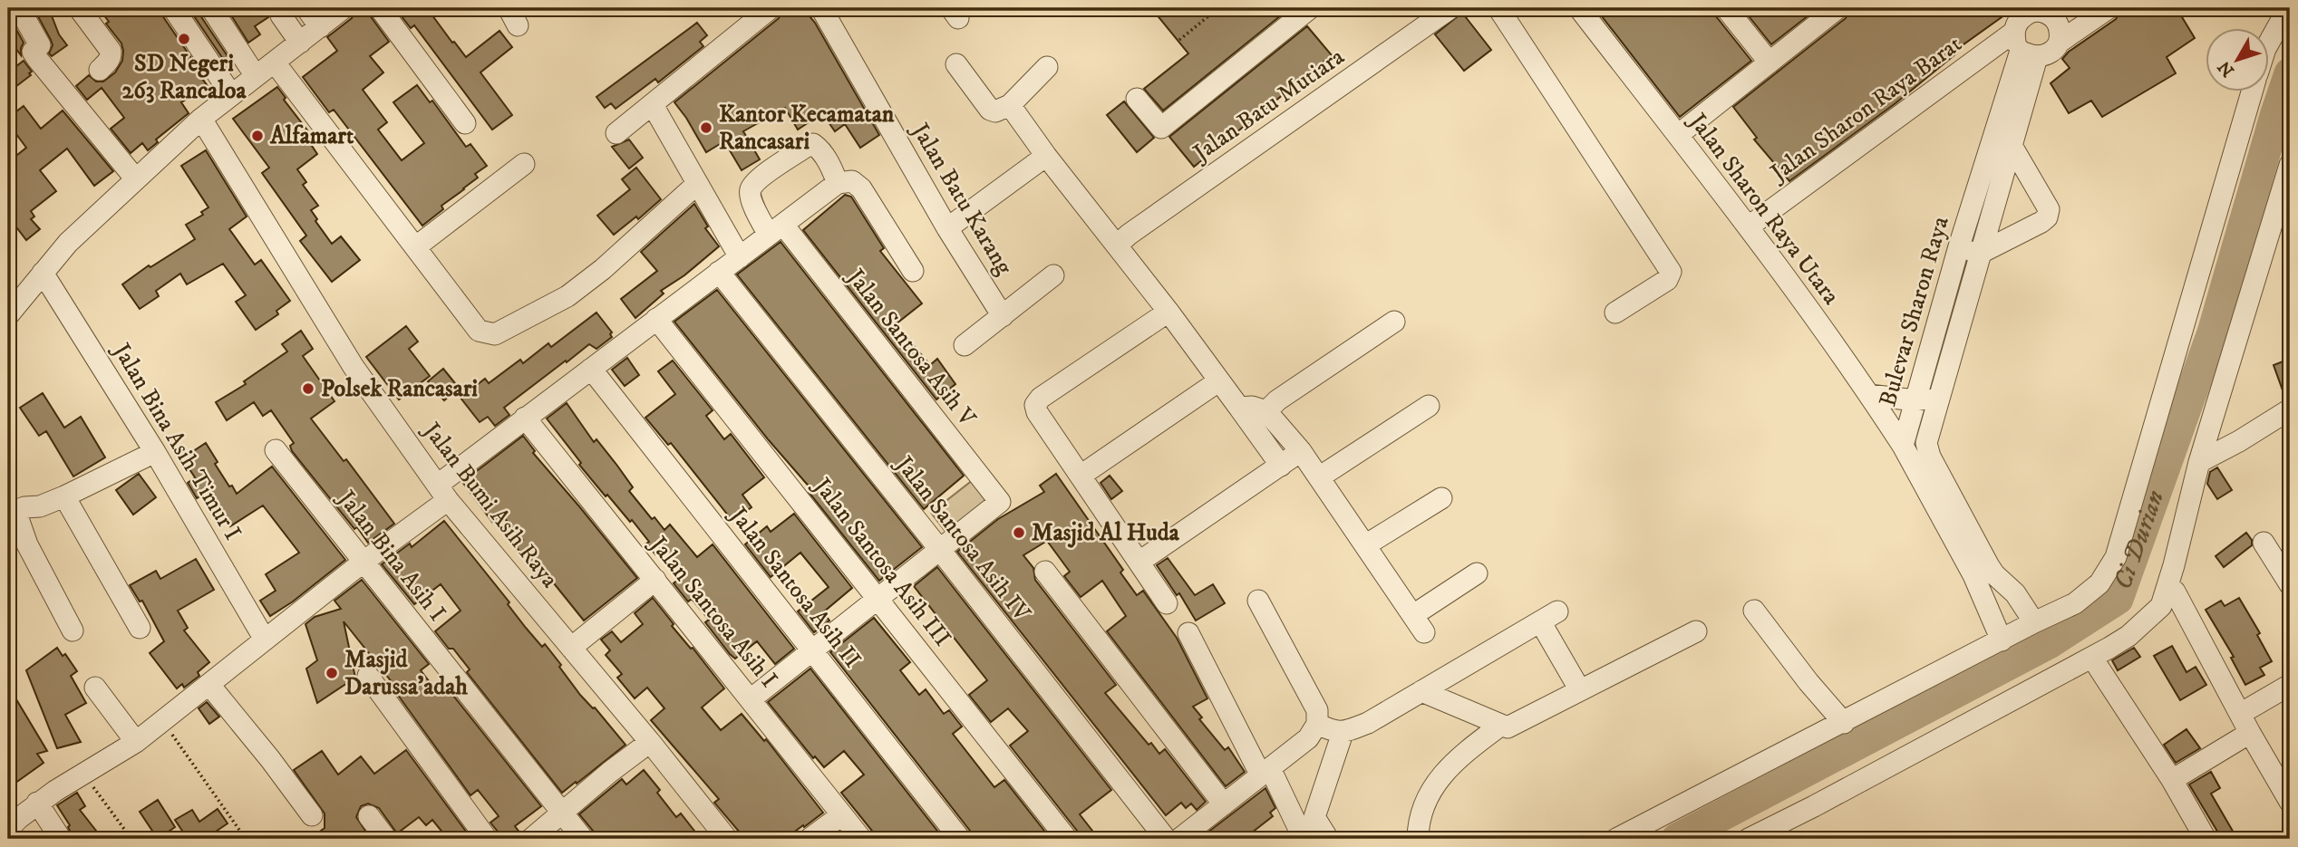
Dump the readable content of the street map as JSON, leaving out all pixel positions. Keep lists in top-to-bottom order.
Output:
{
  "streets": {
    "street": [
      "Jalan Batu Mutiara",
      "Jalan Sharon Raya Barat",
      "Jalan Batu Karang",
      "Jalan Sharon Raya Utara",
      "Bulevar Sharon Raya",
      "Jalan Santosa Asih V",
      "Jalan Bina Asih Timur I",
      "Jalan Bumi Asih Raya",
      "Jalan Santosa Asih IV",
      "Jalan Bina Asih I",
      "Jalan Santosa Asih III",
      "Jalan Santosa Asih II",
      "Jalan Santosa Asih I"
    ]
  },
  "crossings": [
    ["Jalan Sharon Raya Barat", "Jalan Sharon Raya Utara"],
    ["Jalan Sharon Raya Barat", "Bulevar Sharon Raya"],
    ["Jalan Sharon Raya Utara", "Bulevar Sharon Raya"],
    ["Jalan Santosa Asih V", "Jalan Santosa Asih IV"]
  ],
  "water": ["Ci Durian"],
  "places": [
    "SD Negeri 263 Rancaloa",
    "Kantor Kecamatan Rancasari",
    "Alfamart",
    "Polsek Rancasari",
    "Masjid Al Huda",
    "Masjid Darussa'adah"
  ],
  "north": "bottom left"
}
